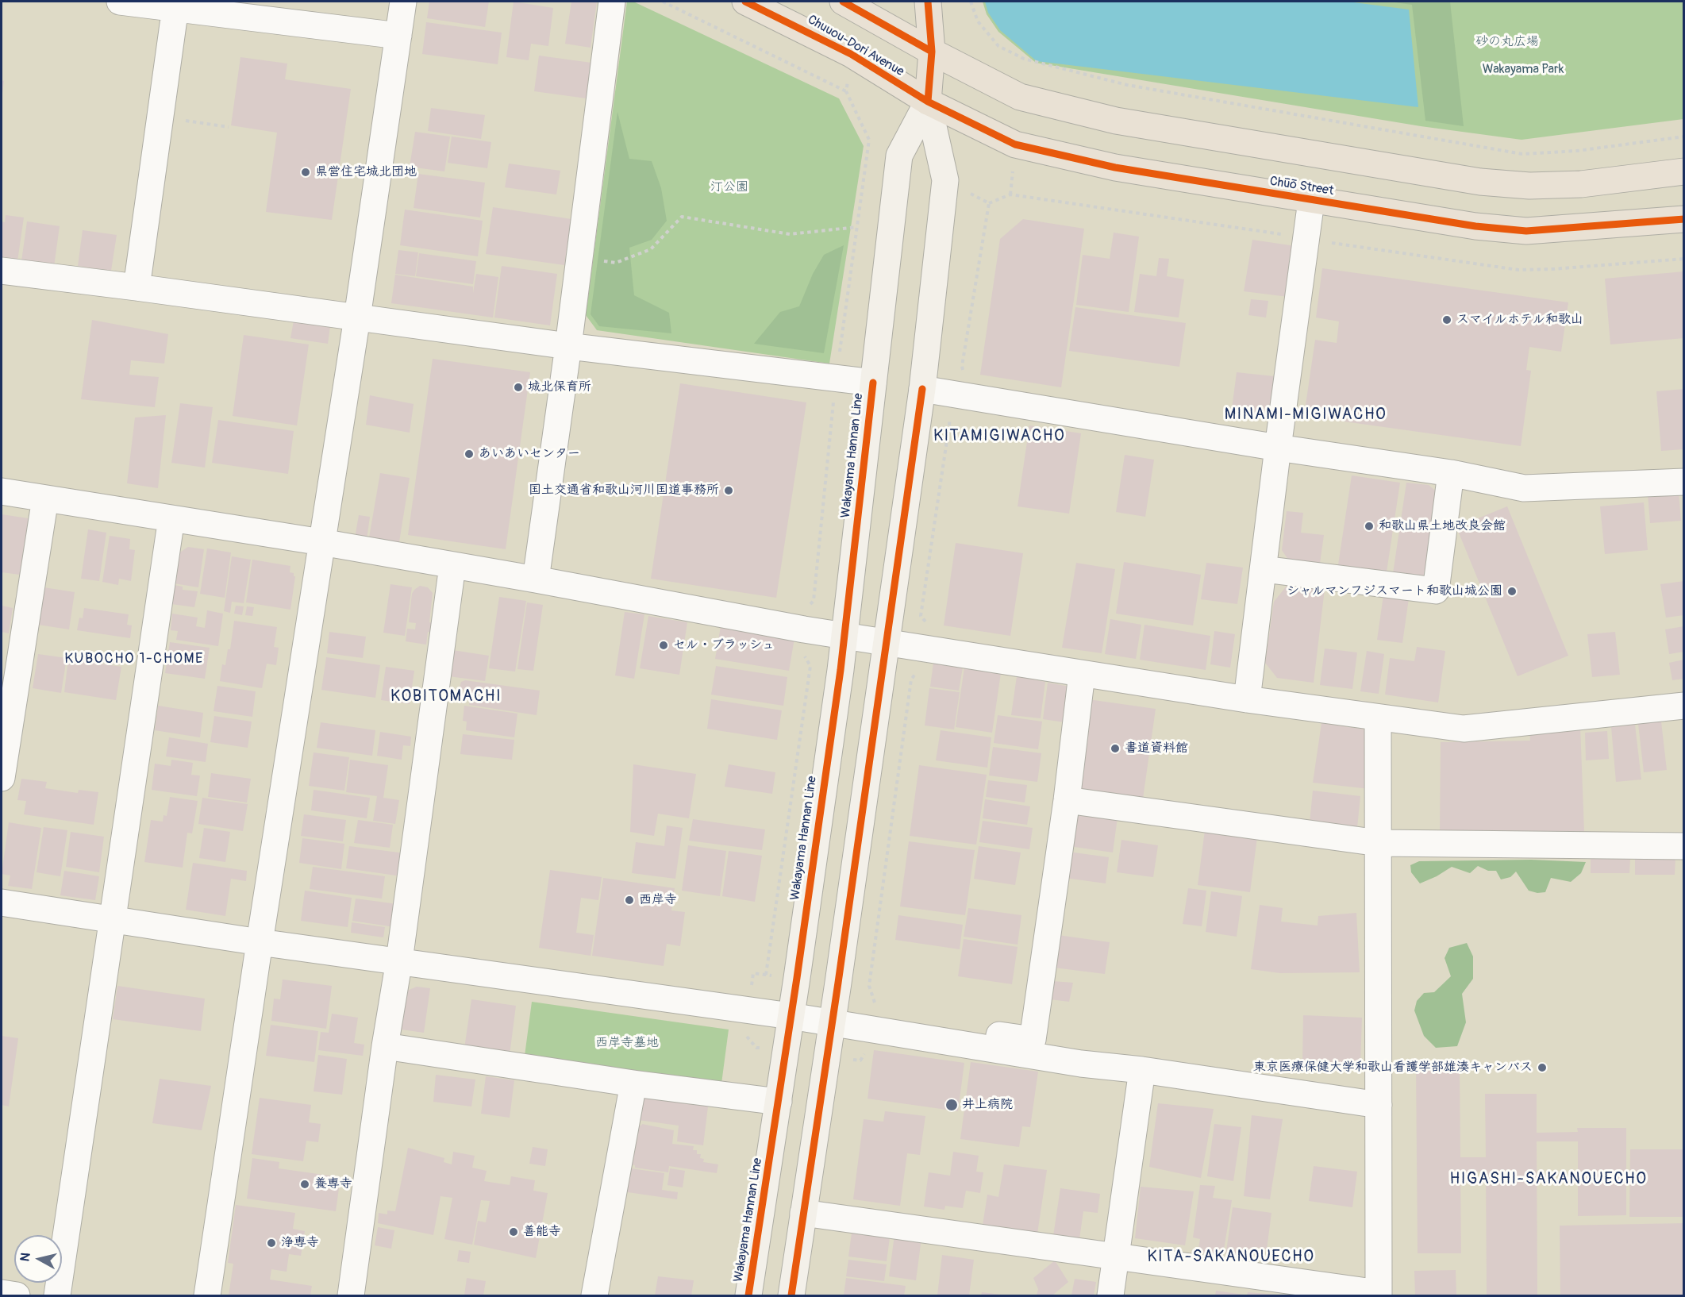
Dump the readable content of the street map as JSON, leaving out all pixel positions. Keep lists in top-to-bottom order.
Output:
{
  "streets": {
    "main road": ["Chuuou-Dori Avenue", "Chūō Street", "Wakayama Hannan Line"]
  },
  "crossings": [
    ["Chuuou-Dori Avenue", "Chūō Street"],
    ["Chuuou-Dori Avenue", "Wakayama Hannan Line"],
    ["Chūō Street", "Wakayama Hannan Line"]
  ],
  "districts": [
    "MINAMI-MIGIWACHO",
    "KITAMIGIWACHO",
    "KUBOCHO 1-CHOME",
    "KOBITOMACHI",
    "HIGASHI-SAKANOUECHO",
    "KITA-SAKANOUECHO"
  ],
  "parks": [
    "砂の丸広場",
    "Wakayama Park",
    "汀公園",
    "西岸寺墓地"
  ],
  "places": [
    "県営住宅城北団地",
    "スマイルホテル和歌山",
    "城北保育所",
    "あいあいセンター",
    "国土交通省和歌山河川国道事務所",
    "和歌山県土地改良会館",
    "シャルマンフジスマート和歌山城公園",
    "セル・ブラッシュ",
    "書道資料館",
    "西岸寺",
    "東京医療保健大学和歌山看護学部雄湊キャンバス",
    "井上病院",
    "養専寺",
    "善能寺",
    "浄専寺"
  ],
  "north": "left"
}
